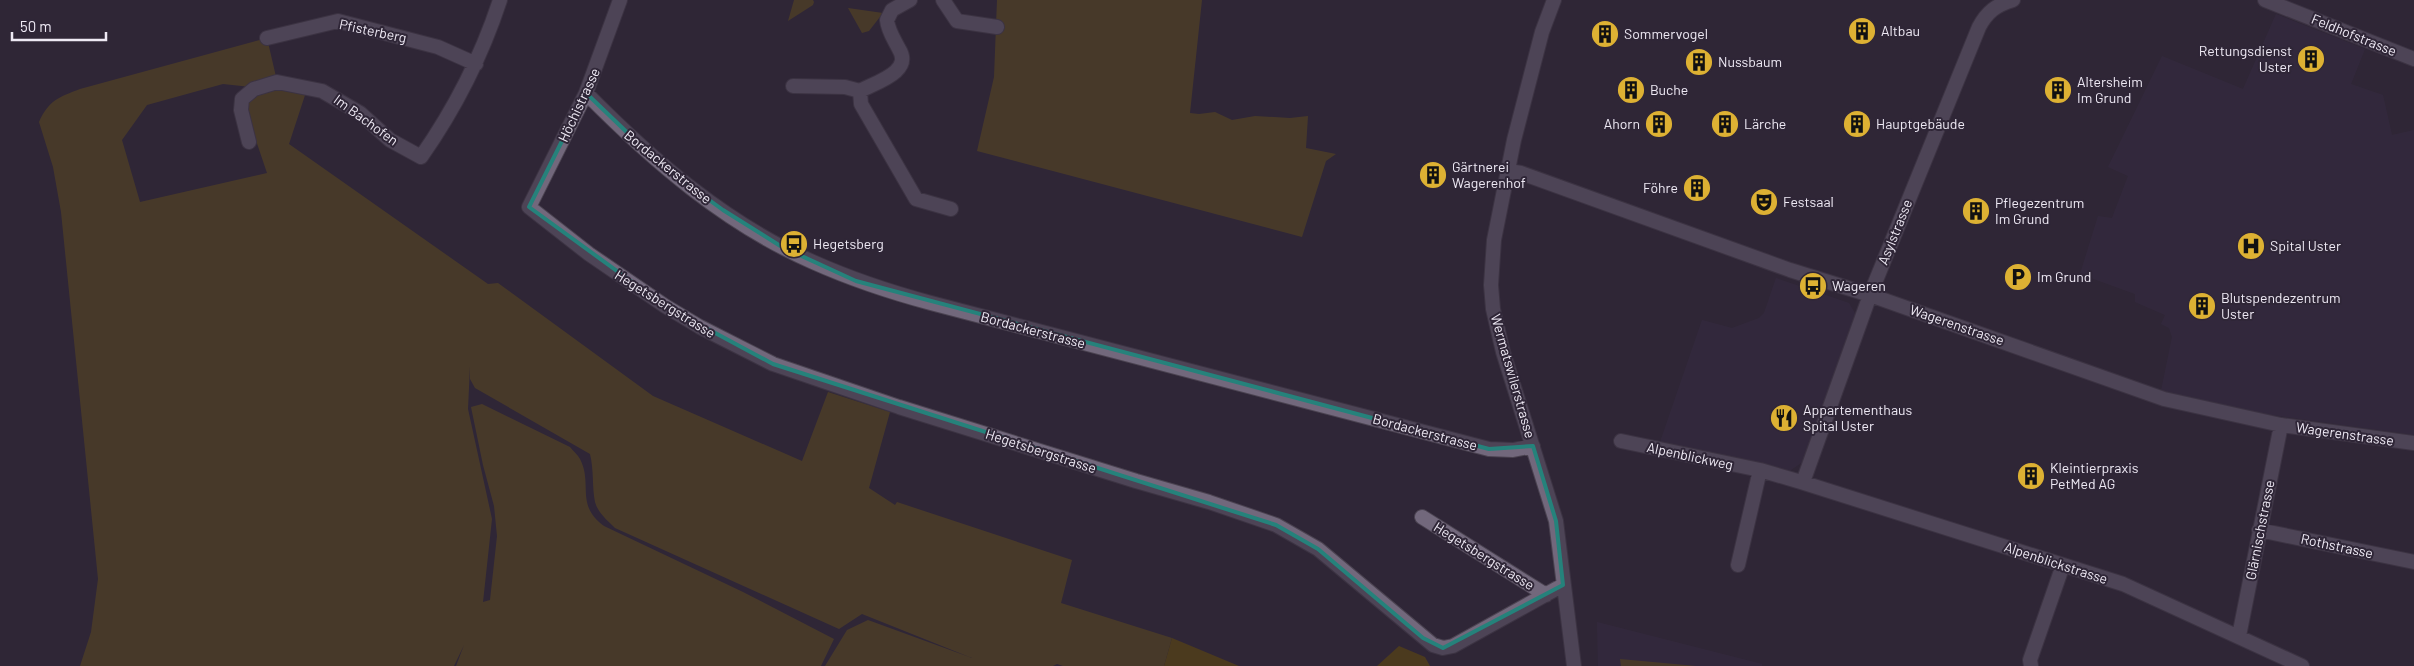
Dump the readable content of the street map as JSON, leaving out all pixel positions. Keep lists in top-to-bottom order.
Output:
{
  "streets": {
    "street": [
      "Pfisterberg",
      "Feldhofstrasse",
      "Höchistrasse",
      "Im Bachofen",
      "Bordackerstrasse",
      "Asylstrasse",
      "Hegetsbergstrasse",
      "Wagerenstrasse",
      "Wermatswilerstrasse",
      "Alpenblickweg",
      "Glärnischstrasse",
      "Rothstrasse",
      "Alpenblickstrasse"
    ]
  },
  "crossings": [
    ["Pfisterberg", "Im Bachofen"],
    ["Höchistrasse", "Bordackerstrasse"],
    ["Höchistrasse", "Hegetsbergstrasse"],
    ["Bordackerstrasse", "Wermatswilerstrasse"],
    ["Asylstrasse", "Wagerenstrasse"],
    ["Asylstrasse", "Alpenblickweg"],
    ["Asylstrasse", "Alpenblickstrasse"],
    ["Hegetsbergstrasse", "Wermatswilerstrasse"],
    ["Wagerenstrasse", "Wermatswilerstrasse"],
    ["Wagerenstrasse", "Glärnischstrasse"],
    ["Alpenblickweg", "Alpenblickstrasse"],
    ["Glärnischstrasse", "Rothstrasse"],
    ["Glärnischstrasse", "Alpenblickstrasse"]
  ],
  "places": {
    "building": [
      "Altbau",
      "Sommervogel",
      "Rettungsdienst Uster",
      "Nussbaum",
      "Buche",
      "Altersheim Im Grund",
      "Ahorn",
      "Lärche",
      "Hauptgebäude",
      "Gärtnerei Wagerenhof",
      "Föhre",
      "Pflegezentrum Im Grund",
      "Blutspendezentrum Uster",
      "Kleintierpraxis PetMed AG"
    ],
    "theatre": ["Festsaal"],
    "bus stop": ["Hegetsberg", "Wageren"],
    "hospital": ["Spital Uster"],
    "parking": ["Im Grund"],
    "restaurant": ["Appartementhaus Spital Uster"]
  },
  "scale_bar": "50 m"
}
